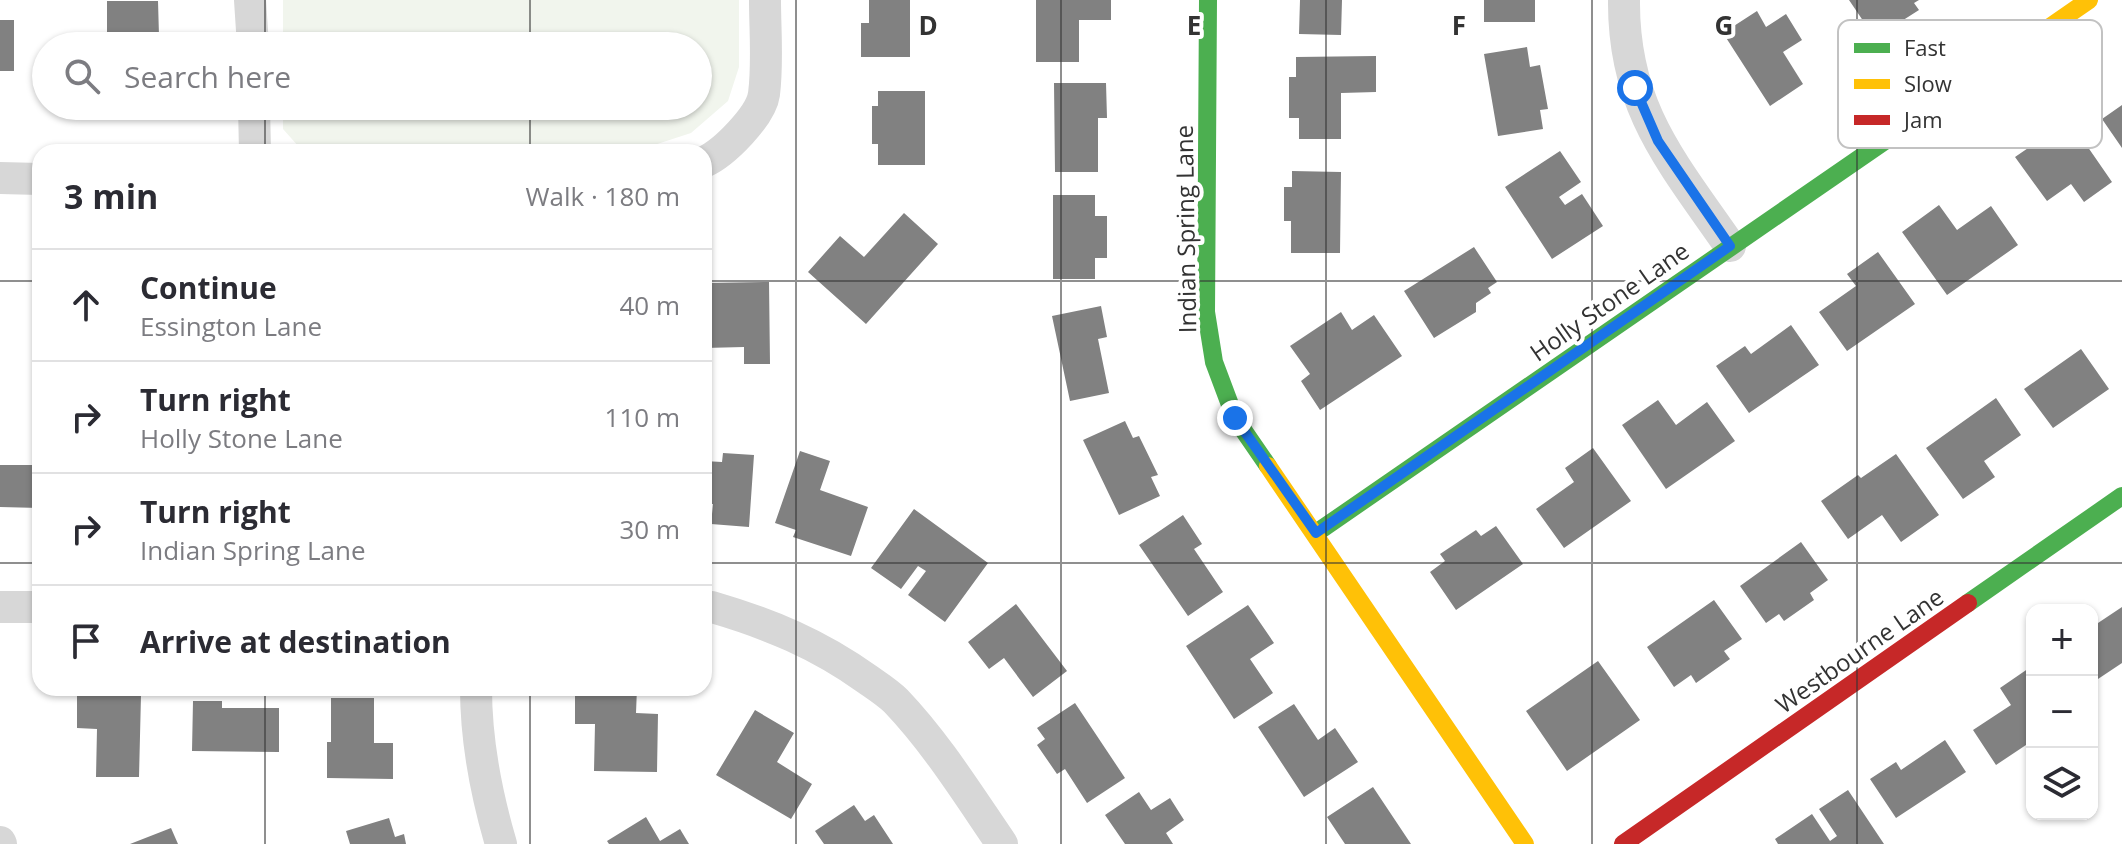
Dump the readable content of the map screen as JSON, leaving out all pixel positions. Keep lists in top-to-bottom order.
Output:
{
  "streets": {
    "street": ["Indian Spring Lane", "Holly Stone Lane", "Westbourne Lane"]
  },
  "crossings": [
    ["Indian Spring Lane", "Holly Stone Lane"]
  ],
  "legend": ["Fast", "Slow", "Jam"],
  "page": {
    "search": "Search here",
    "heading": ["3 min", "Walk · 180 m"],
    "list": [
      ["Continue", "Essington Lane", "40 m"],
      ["Turn right", "Holly Stone Lane", "110 m"],
      ["Turn right", "Indian Spring Lane", "30 m"],
      "Arrive at destination"
    ],
    "map_buttons": ["+", "−"]
  },
  "grid": {
    "columns": [
      "D",
      "E",
      "F",
      "G"
    ]
  }
}
